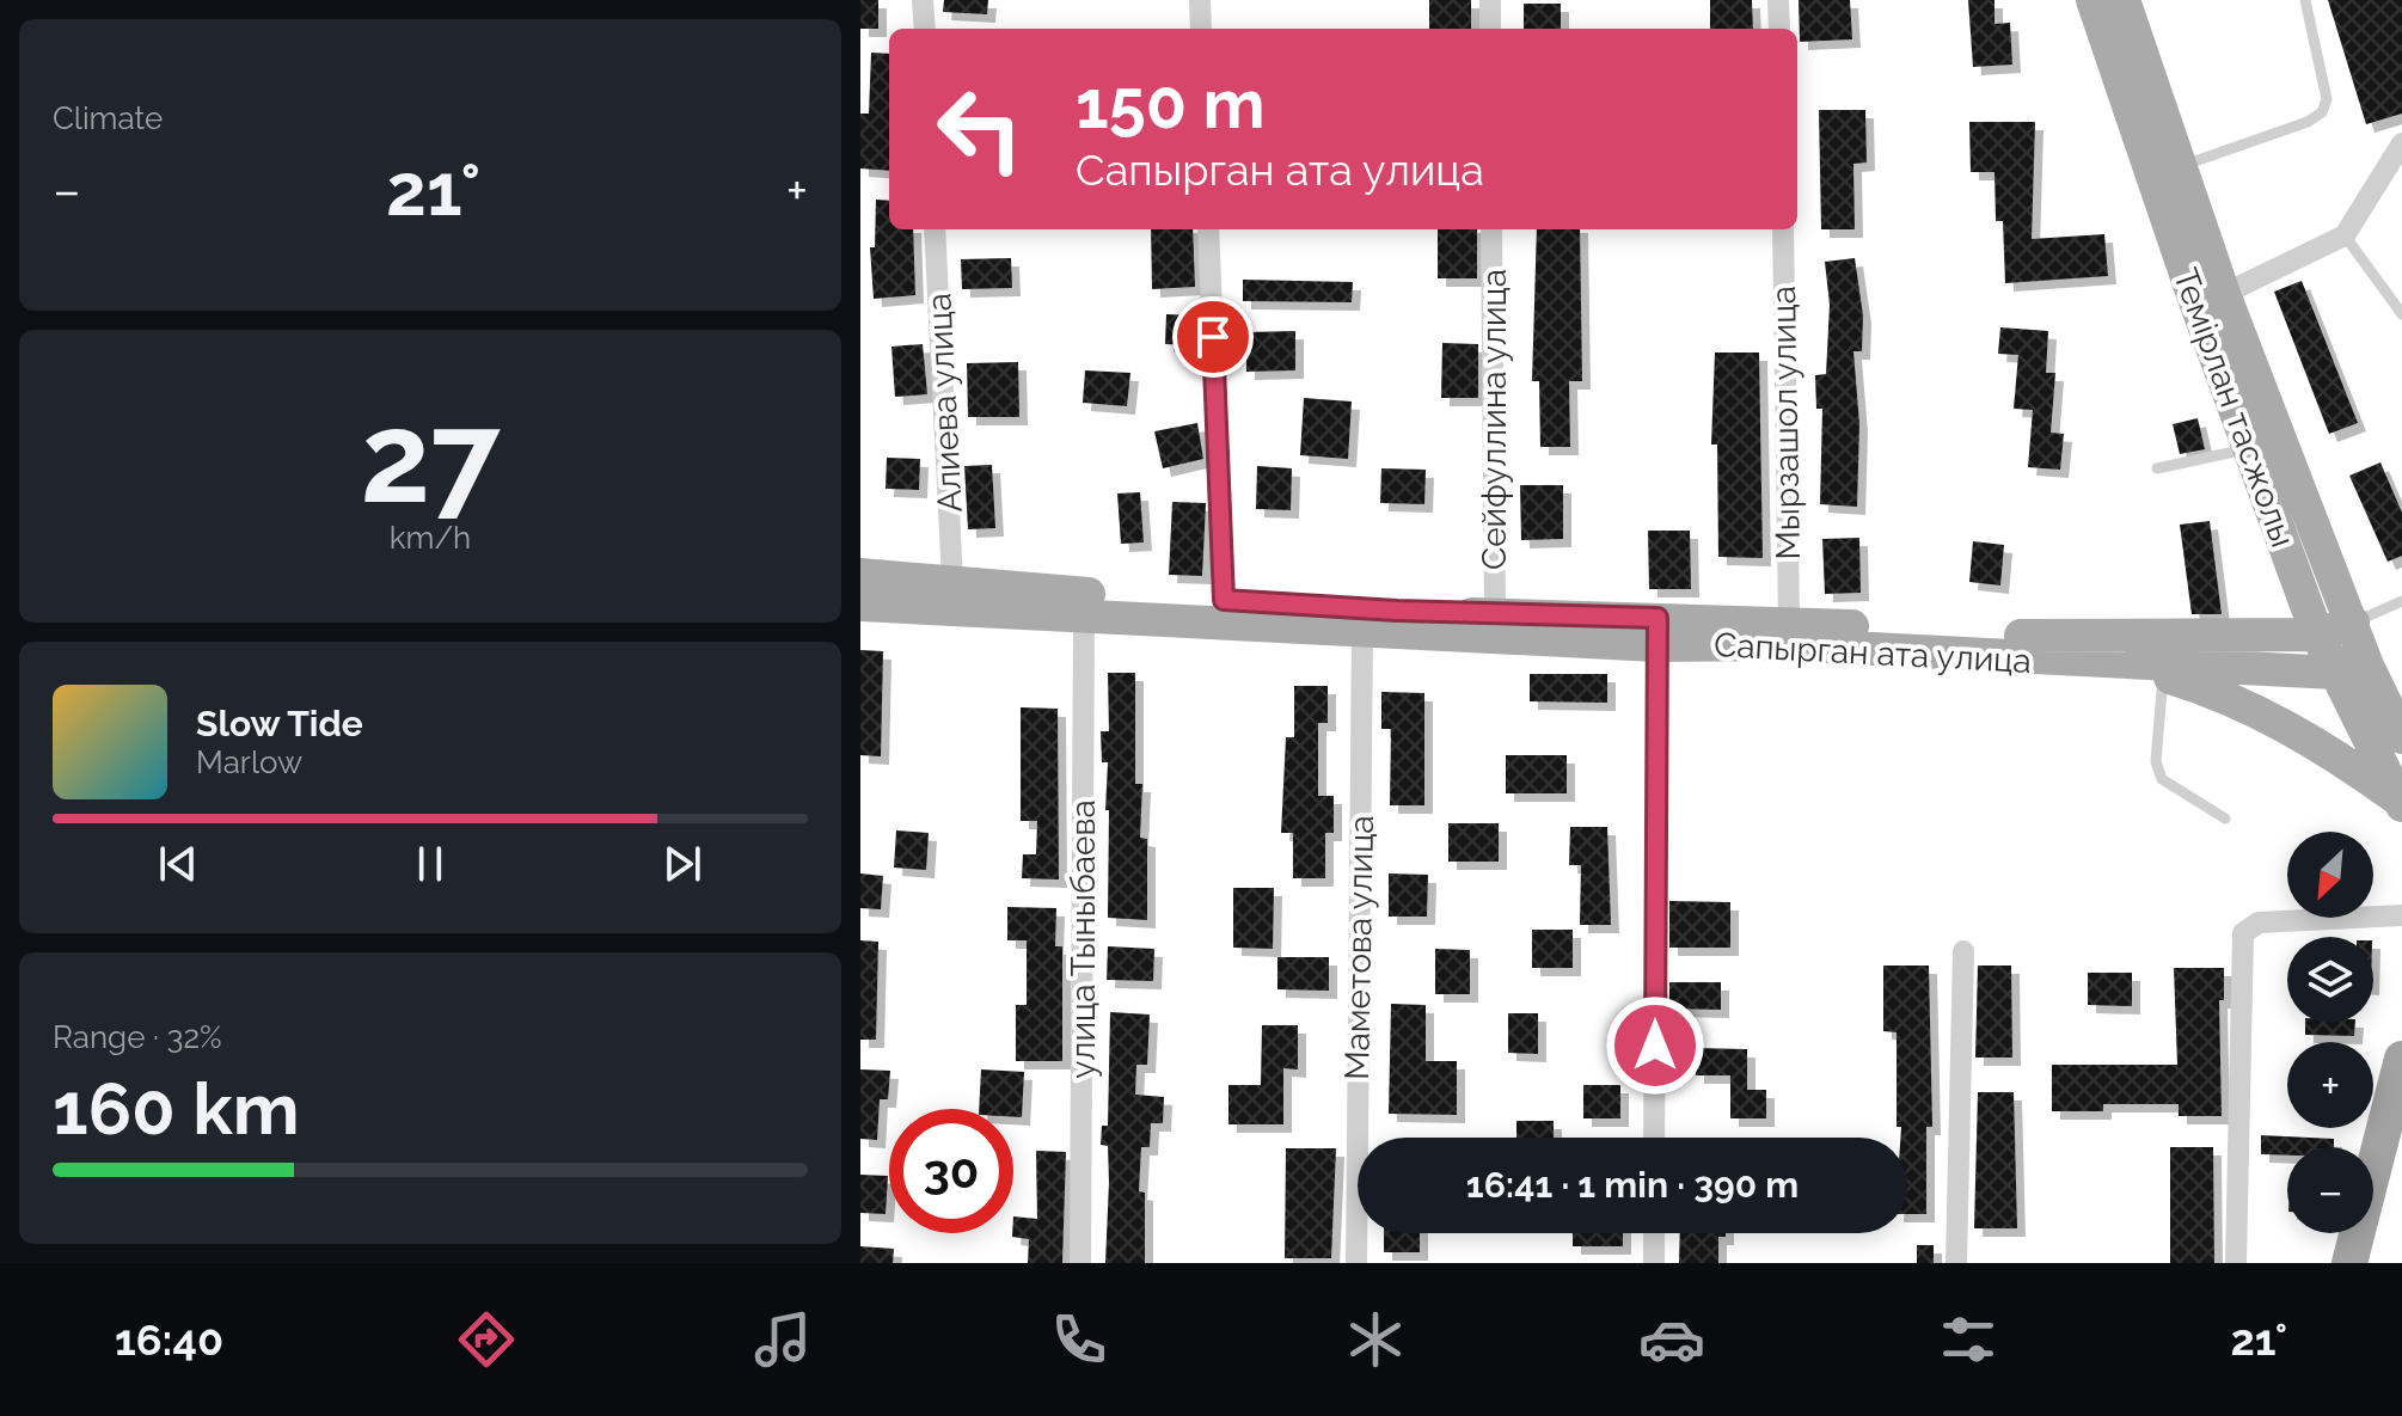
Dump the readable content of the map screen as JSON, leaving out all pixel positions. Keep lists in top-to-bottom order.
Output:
{
  "streets": {
    "main road": ["Темірлан тасжолы", "Сапырган ата улица"],
    "street": [
      "Алиева улица",
      "Сейфуллина улица",
      "Мырзашол улица",
      "улица Тыныбаева",
      "Маметова улица"
    ]
  },
  "crossings": [
    ["Алиева улица", "Сапырган ата улица"],
    ["Темірлан тасжолы", "Сапырган ата улица"],
    ["Сейфуллина улица", "Сапырган ата улица"],
    ["Мырзашол улица", "Сапырган ата улица"],
    ["Сапырган ата улица", "улица Тыныбаева"],
    ["Сапырган ата улица", "Маметова улица"]
  ],
  "north": "bottom left",
  "page": {
    "tile": [
      "Climate",
      ["27", "km/h"],
      ["Range · 32%", "160 km"]
    ],
    "turn": ["150 m", "Сапырган ата улица"],
    "heat": ["−", "21°", "+"],
    "song": ["Slow Tide", "Marlow"],
    "map_buttons": ["+", "−"],
    "limit": "30",
    "trip": "16:41 · 1 min · 390 m",
    "tabs": ["16:40", "21°"]
  }
}
